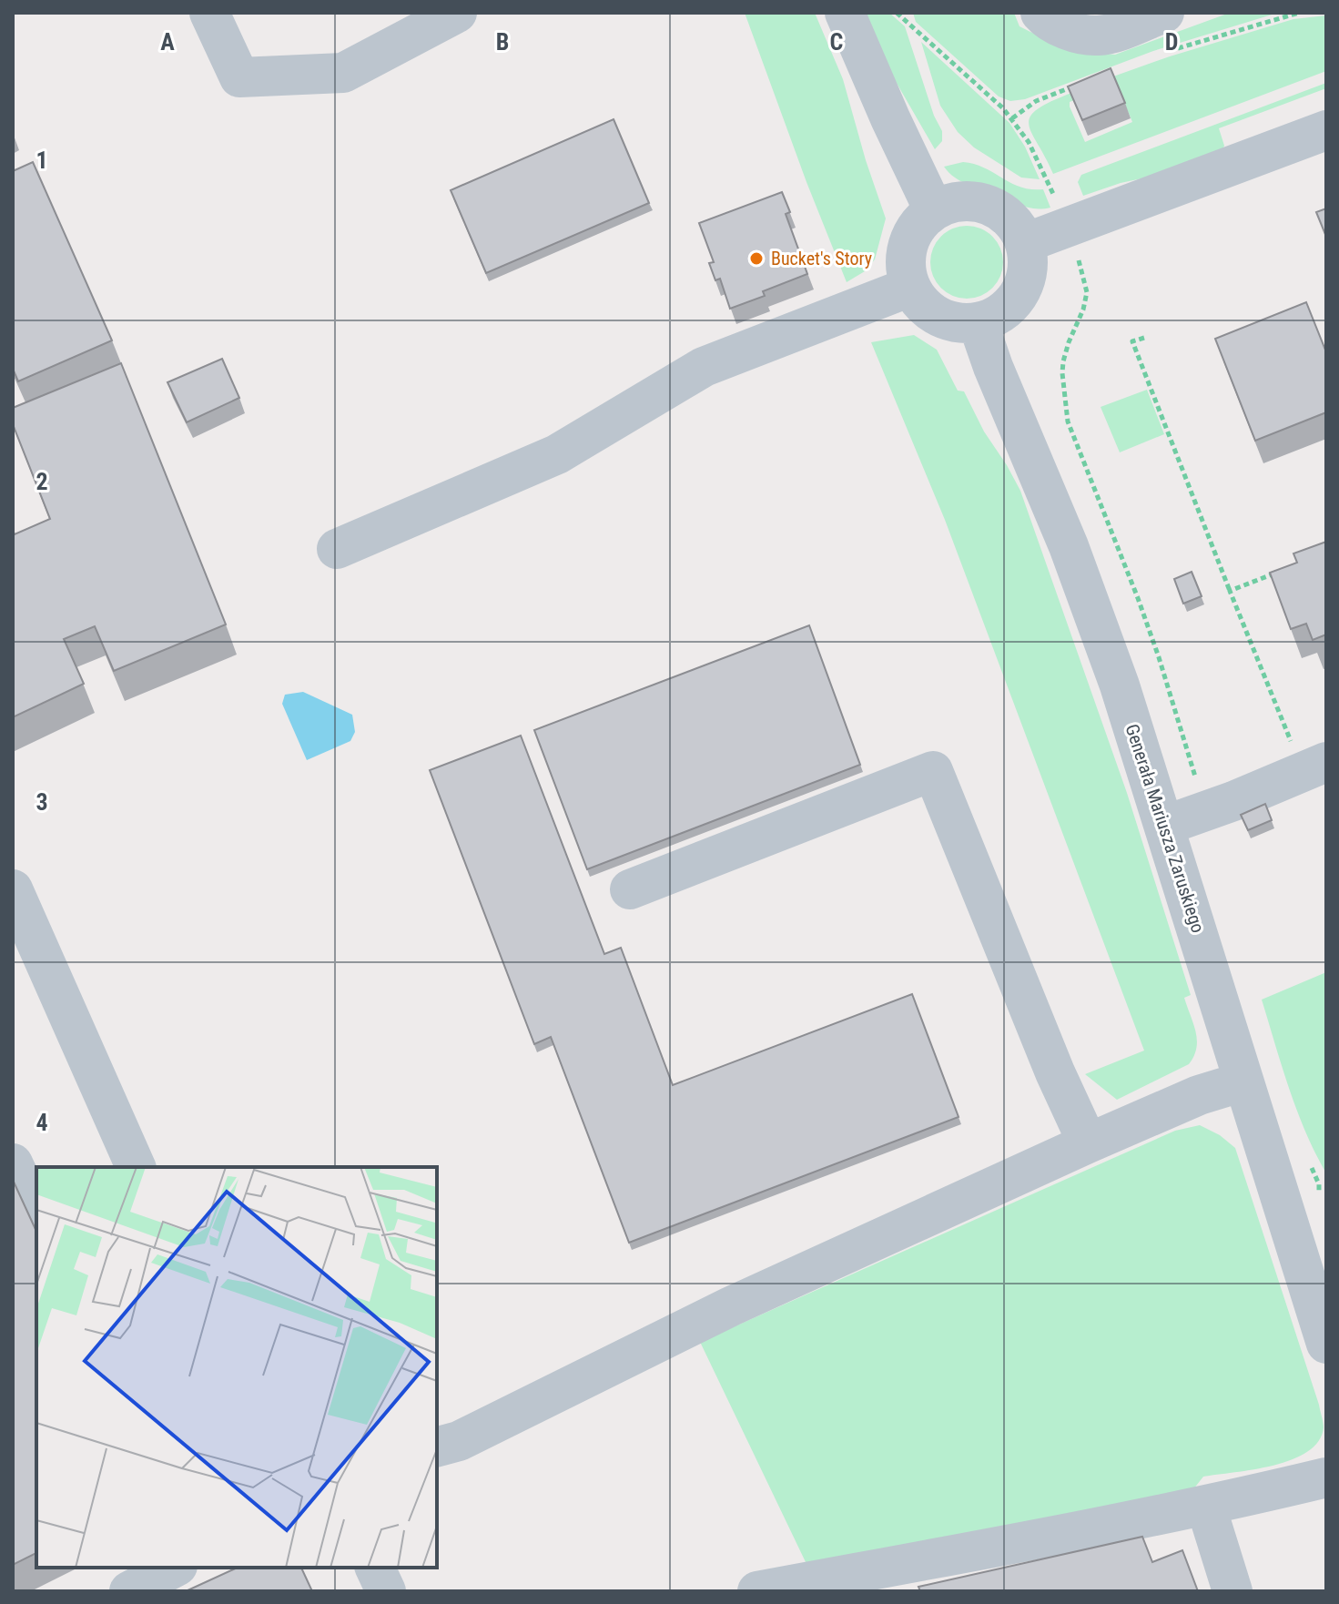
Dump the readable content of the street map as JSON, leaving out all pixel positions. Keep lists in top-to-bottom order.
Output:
{
  "streets": {
    "street": ["Generała Mariusza Zaruskiego"]
  },
  "places": ["Bucket's Story"],
  "grid": {
    "columns": [
      "A",
      "B",
      "C",
      "D"
    ],
    "rows": [
      "1",
      "2",
      "3",
      "4"
    ]
  }
}
